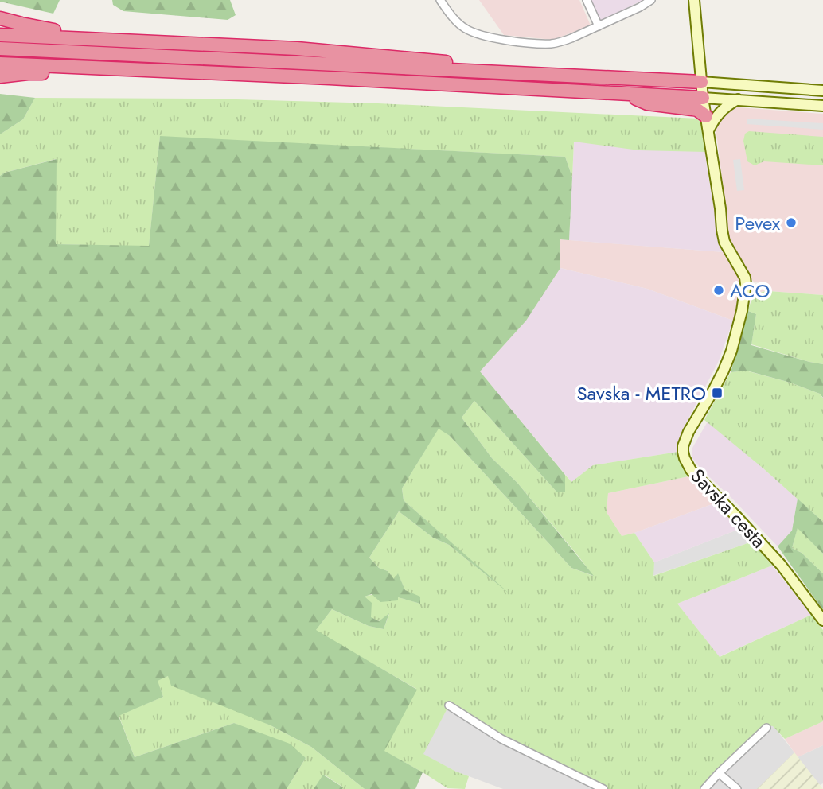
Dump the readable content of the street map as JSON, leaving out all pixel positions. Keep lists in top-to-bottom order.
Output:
{
  "streets": {
    "street": ["Savska cesta"]
  },
  "places": {
    "other": ["Pevex", "ACO"],
    "transit": ["Savska - METRO"]
  }
}
